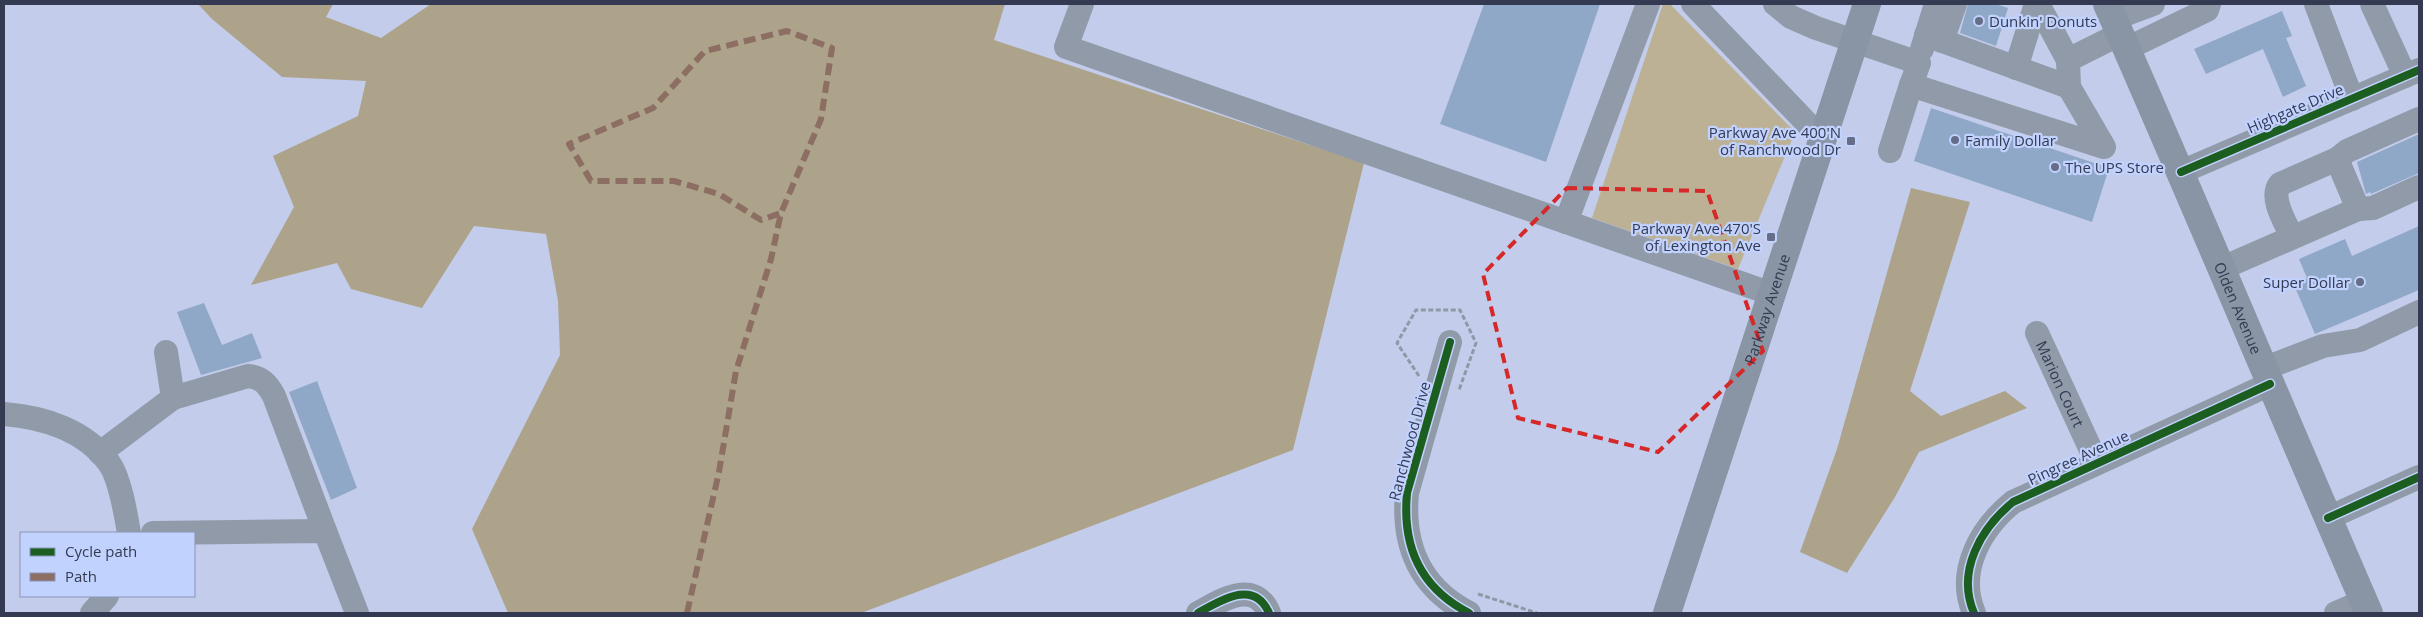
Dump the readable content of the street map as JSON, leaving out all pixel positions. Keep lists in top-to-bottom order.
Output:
{
  "streets": {
    "main road": ["Parkway Avenue", "Olden Avenue"],
    "street": [
      "Highgate Drive",
      "Marion Court",
      "Ranchwood Drive",
      "Pingree Avenue"
    ]
  },
  "crossings": [
    ["Highgate Drive", "Olden Avenue"],
    ["Olden Avenue", "Pingree Avenue"],
    ["Marion Court", "Pingree Avenue"]
  ],
  "places": {
    "other": [
      "Dunkin' Donuts",
      "Family Dollar",
      "The UPS Store",
      "Super Dollar"
    ],
    "transit": ["Parkway Ave 400'N of Ranchwood Dr", "Parkway Ave 470'S of Lexington Ave"]
  },
  "legend": ["Cycle path", "Path"]
}
